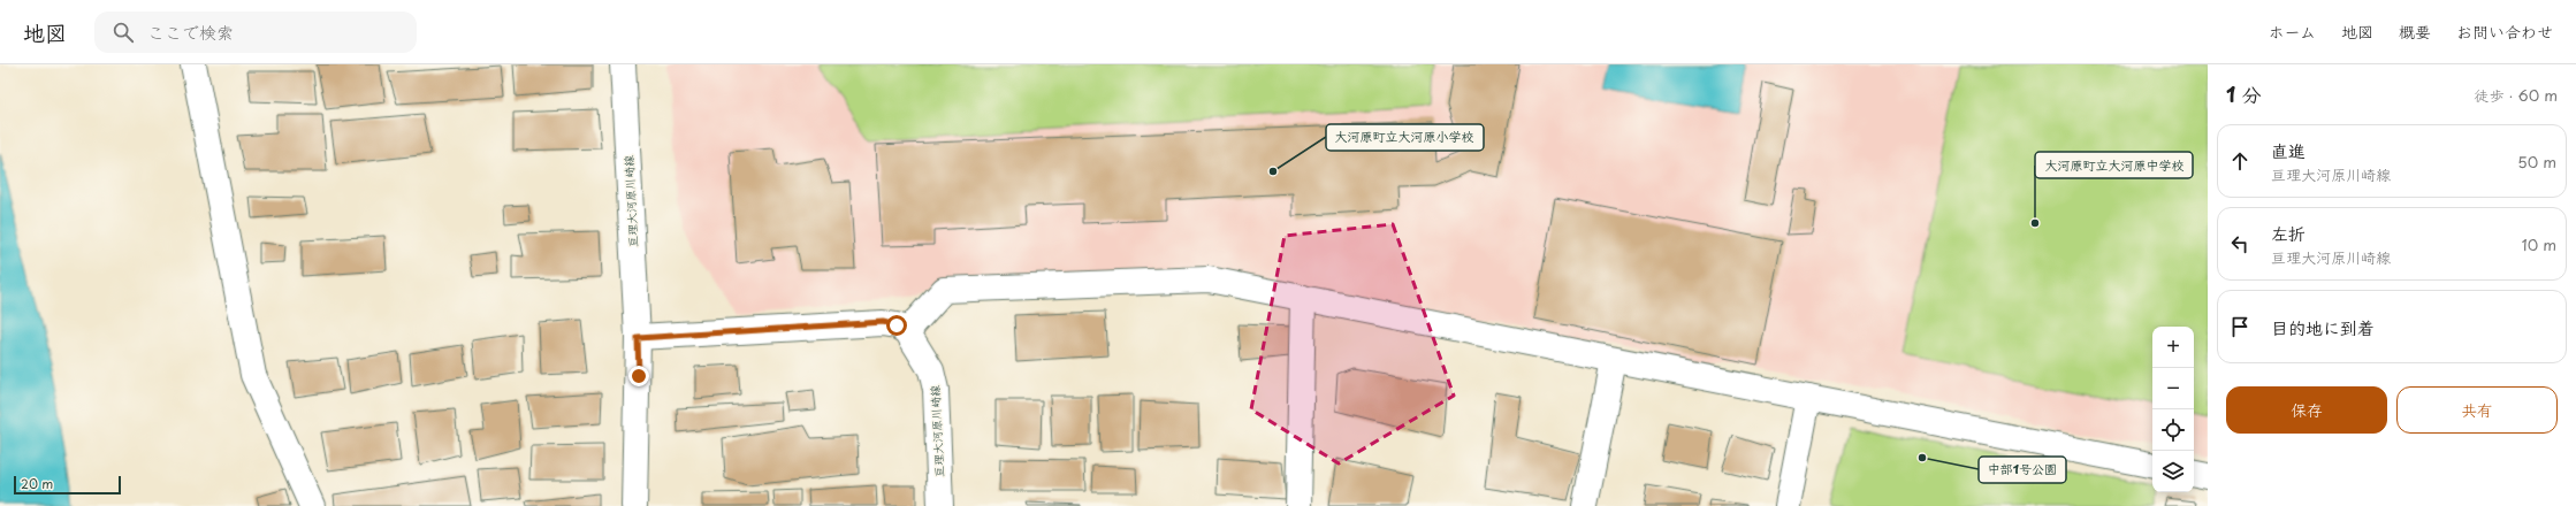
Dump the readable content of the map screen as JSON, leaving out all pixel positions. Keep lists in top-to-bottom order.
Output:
{
  "streets": {
    "street": ["亘理大河原川崎線"]
  },
  "places": ["大河原町立大河原小学校", "大河原町立大河原中学校", "中部1号公園"],
  "scale_bar": "20 m",
  "page": {
    "header": "地図",
    "search": "ここで検索",
    "nav": [
      "ホーム",
      "地図",
      "概要",
      "お問い合わせ"
    ],
    "heading": ["1 分", "徒歩 · 60 m"],
    "list": [
      ["直進", "亘理大河原川崎線", "50 m"],
      ["左折", "亘理大河原川崎線", "10 m"],
      "目的地に到着"
    ],
    "map_buttons": ["+", "−"],
    "buttons": ["保存", "共有"],
    "scale": "20 m"
  }
}
